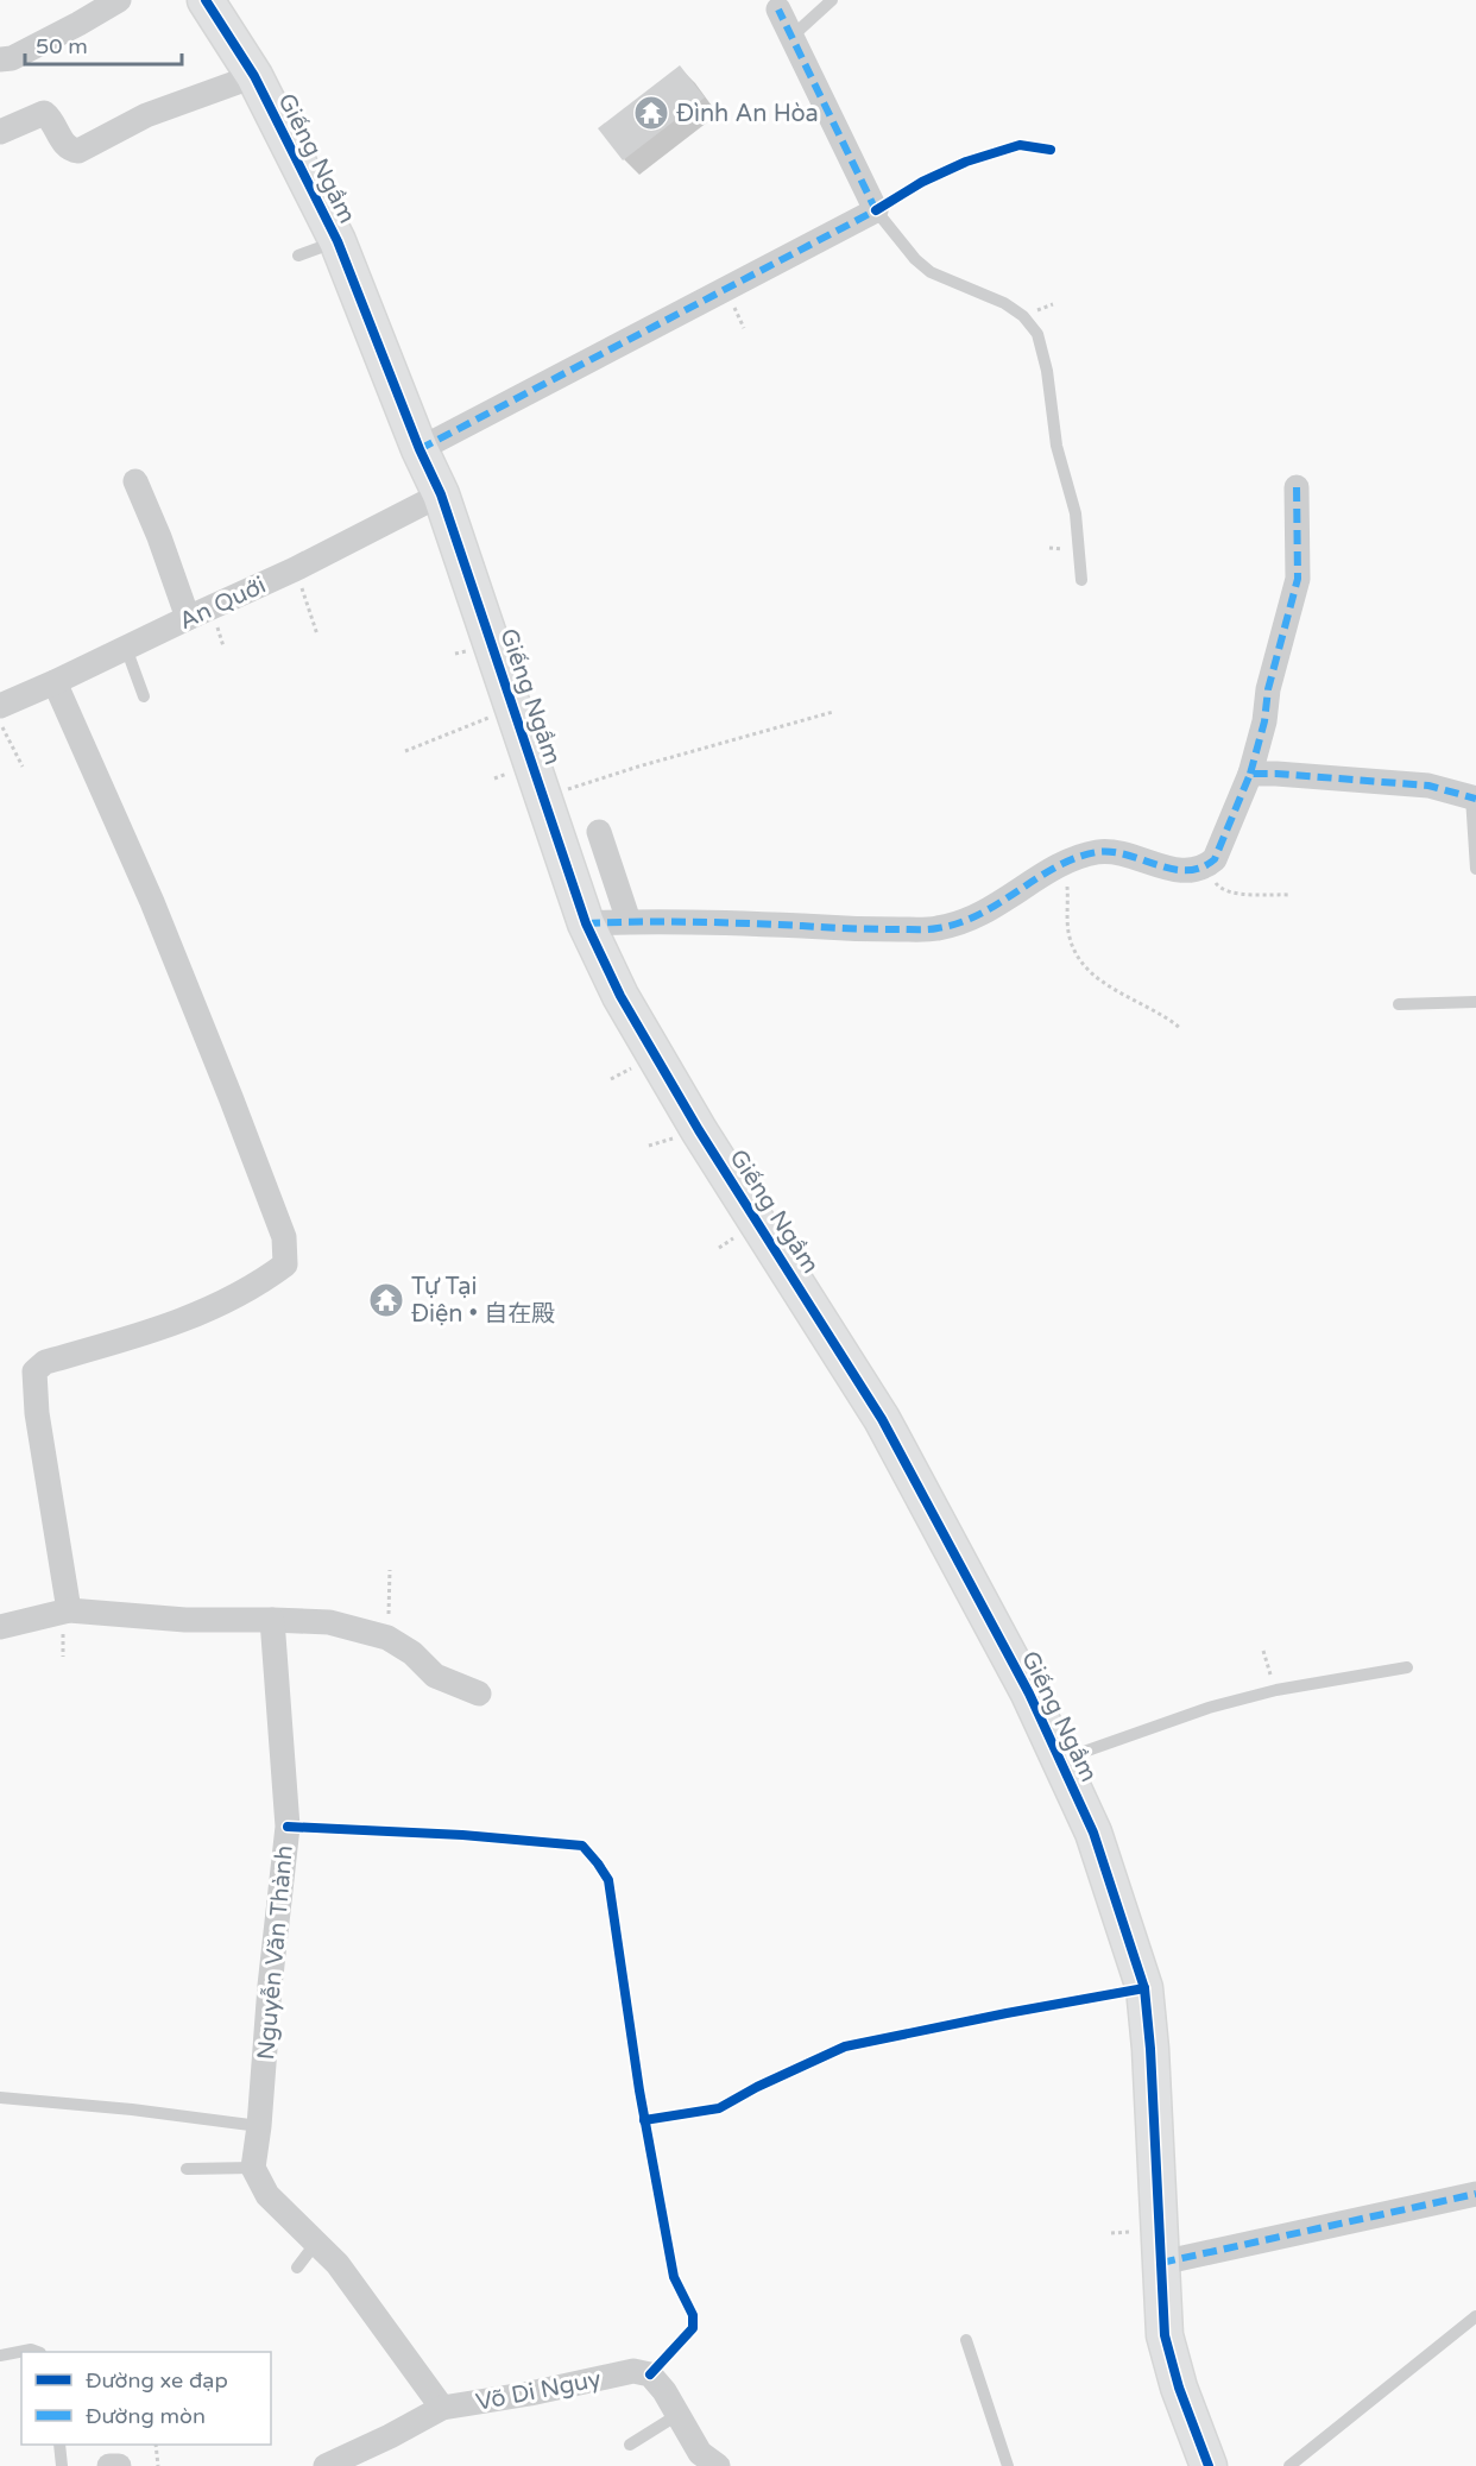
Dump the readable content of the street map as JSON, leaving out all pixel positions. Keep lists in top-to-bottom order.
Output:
{
  "streets": {
    "street": [
      "Giếng Ngầm",
      "An Quới",
      "Nguyễn Văn Thành",
      "Võ Di Nguy"
    ]
  },
  "crossings": [
    ["Giếng Ngầm", "An Quới"]
  ],
  "places": {
    "temple": ["Đình An Hòa", "Tự Tại Điện • 自在殿"]
  },
  "legend": ["Đường xe đạp", "Đường mòn"],
  "scale_bar": "50 m"
}
